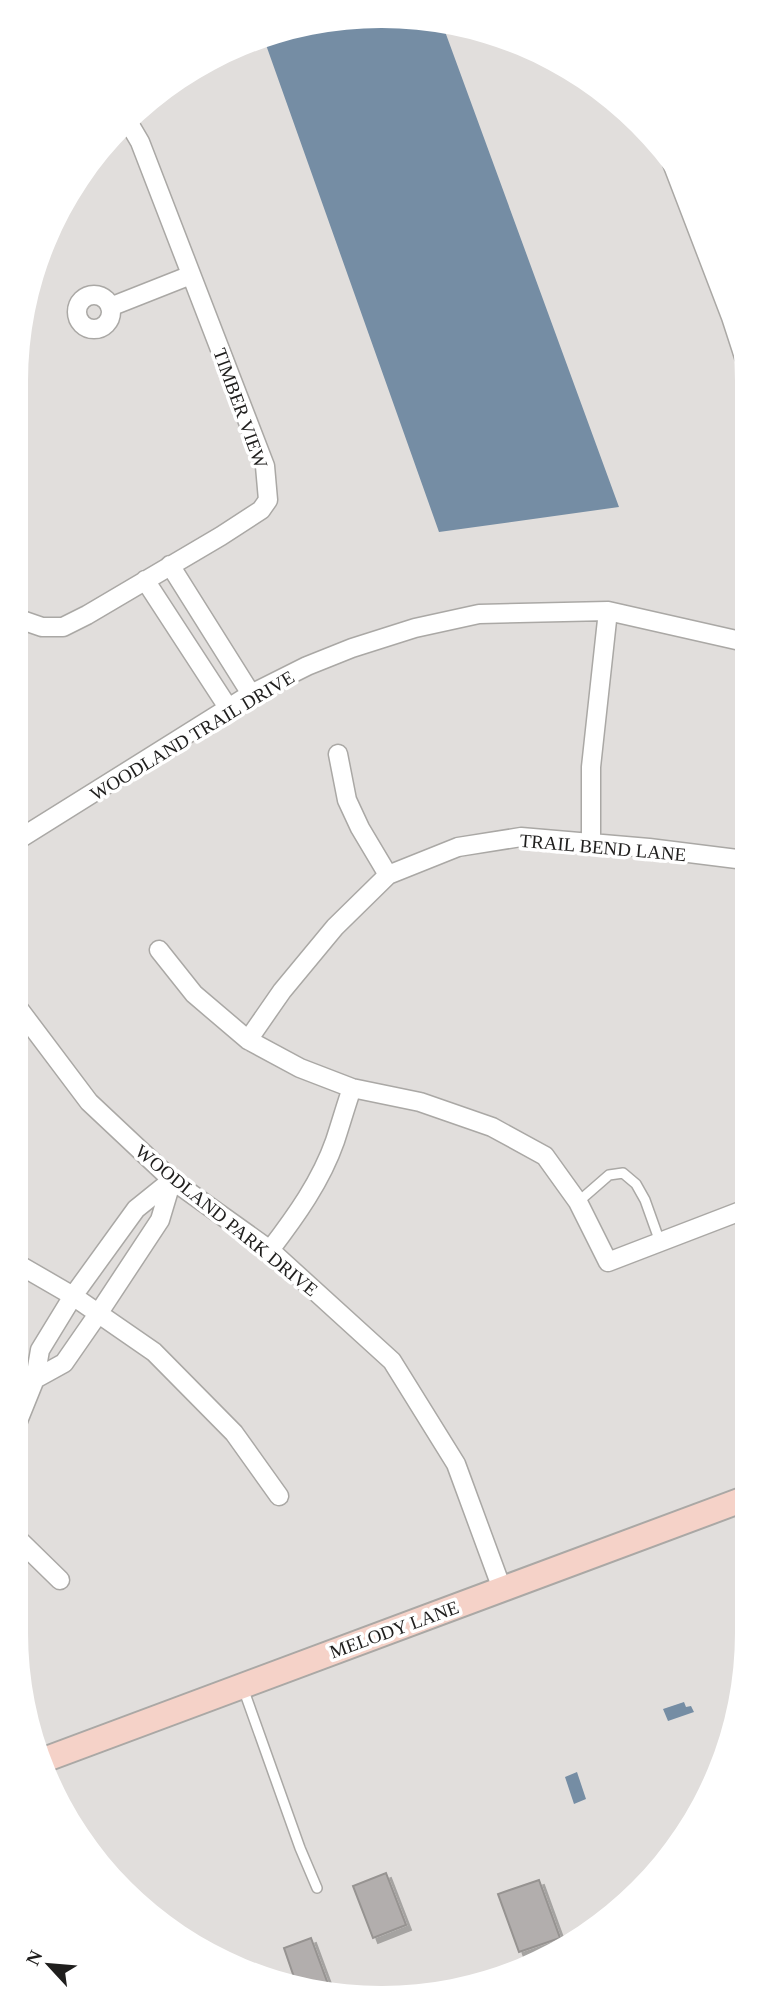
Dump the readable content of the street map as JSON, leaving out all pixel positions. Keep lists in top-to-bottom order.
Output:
{
  "streets": {
    "street": [
      "TIMBER VIEW",
      "WOODLAND TRAIL DRIVE",
      "TRAIL BEND LANE",
      "WOODLAND PARK DRIVE",
      "MELODY LANE"
    ]
  },
  "crossings": [
    ["WOODLAND PARK DRIVE", "MELODY LANE"]
  ],
  "north": "top left"
}
